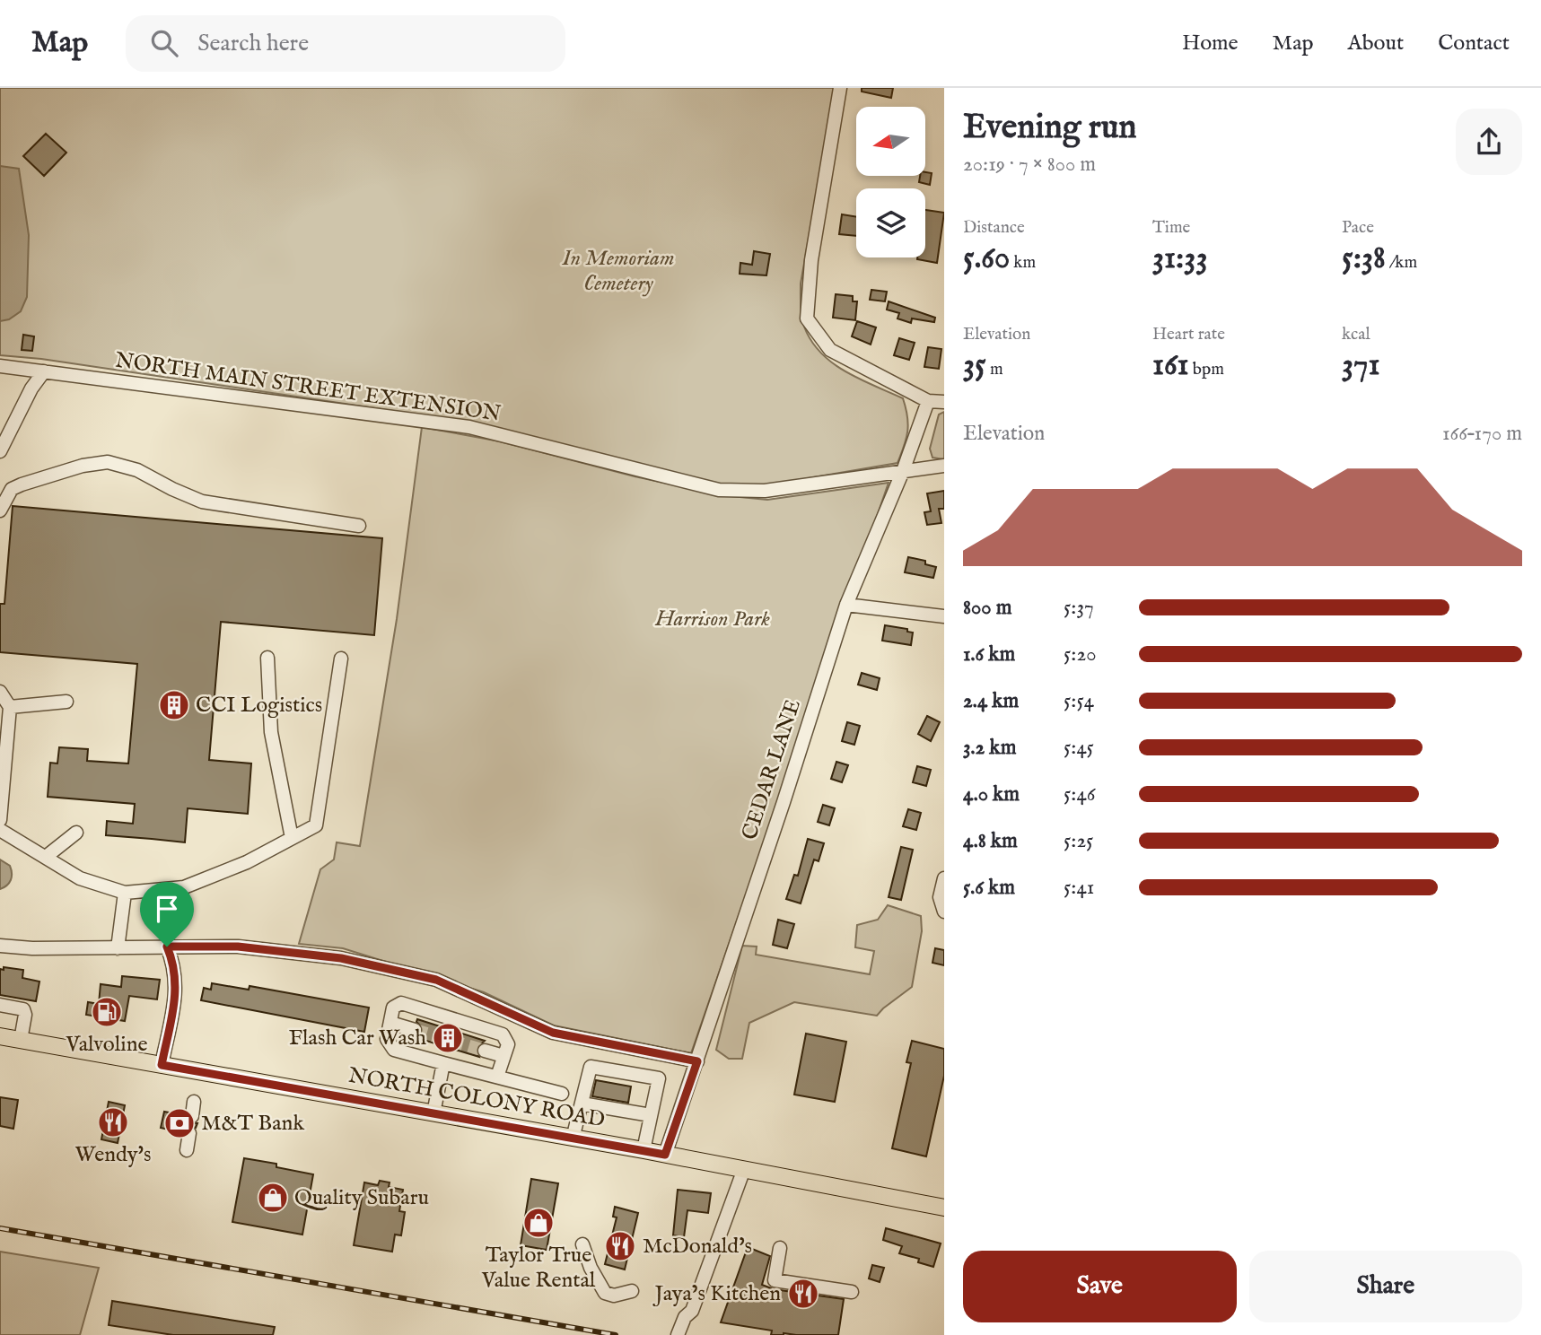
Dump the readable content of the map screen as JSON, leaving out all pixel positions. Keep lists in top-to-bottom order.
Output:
{
  "streets": {
    "main road": ["NORTH COLONY ROAD"],
    "street": ["NORTH MAIN STREET EXTENSION", "CEDAR LANE"]
  },
  "crossings": [
    ["NORTH MAIN STREET EXTENSION", "CEDAR LANE"],
    ["CEDAR LANE", "NORTH COLONY ROAD"]
  ],
  "parks": ["In Memoriam Cemetery", "Harrison Park"],
  "places": {
    "building": ["CCI Logistics", "Flash Car Wash"],
    "fuel station": ["Valvoline"],
    "restaurant": ["Wendy's", "McDonald's", "Jaya’s Kitchen"],
    "bank": ["M&T Bank"],
    "shop": ["Quality Subaru", "Taylor True Value Rental"]
  },
  "north": "left",
  "page": {
    "header": "Map",
    "search": "Search here",
    "nav": [
      "Home",
      "Map",
      "About",
      "Contact"
    ],
    "heading": ["Evening run", "20:19 · 7 × 800 m"],
    "stats": [
      ["Distance", "5.60 km"],
      ["Time", "31:33"],
      ["Pace", "5:38 /km"],
      ["Elevation", "35 m"],
      ["Heart rate", "161 bpm"],
      ["kcal", "371"]
    ],
    "chart": ["Elevation", "166–170 m"],
    "list": [
      {
        "name": "800 m",
        "note": "5:37"
      },
      {
        "name": "1.6 km",
        "note": "5:20"
      },
      {
        "name": "2.4 km",
        "note": "5:54"
      },
      {
        "name": "3.2 km",
        "note": "5:45"
      },
      {
        "name": "4.0 km",
        "note": "5:46"
      },
      {
        "name": "4.8 km",
        "note": "5:25"
      },
      {
        "name": "5.6 km",
        "note": "5:41"
      }
    ],
    "buttons": ["Save", "Share"]
  }
}
